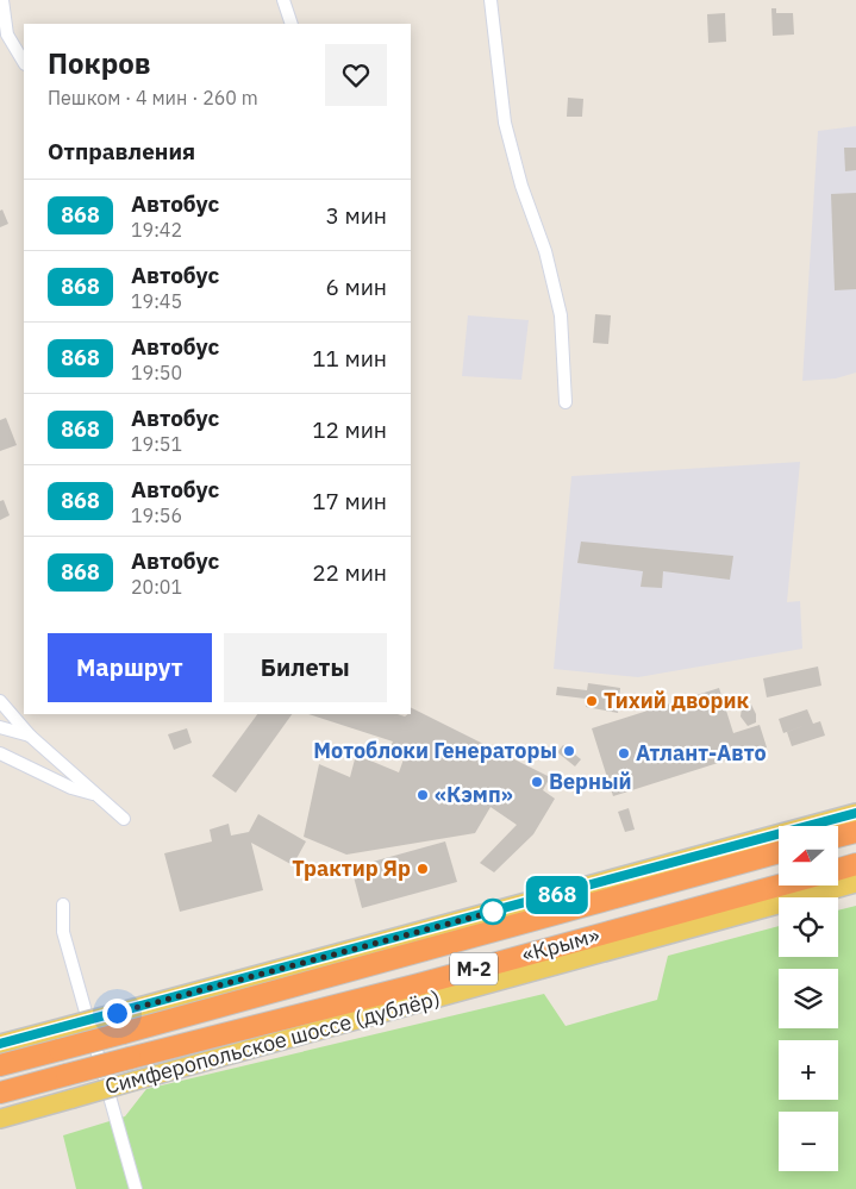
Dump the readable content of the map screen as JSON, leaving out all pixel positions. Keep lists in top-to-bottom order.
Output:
{
  "streets": {
    "highway": ["«Крым»", "М-2"],
    "main road": ["Симферопольское шоссе (дублёр)"]
  },
  "crossings": [
    ["«Крым»", "М-2"]
  ],
  "places": [
    "Тихий дворик",
    "Мотоблоки Генераторы",
    "Атлант-Авто",
    "Верный",
    "«Кэмп»",
    "Трактир Яр"
  ],
  "lines": ["bus line 868"],
  "north": "left",
  "page": {
    "on_map": "868",
    "heading": [
      ["Покров", "Пешком · 4 мин · 260 m"],
      "Отправления"
    ],
    "list": [
      {
        "mark": "868",
        "name": "Автобус",
        "note": "19:42",
        "value": "3 мин"
      },
      {
        "mark": "868",
        "name": "Автобус",
        "note": "19:45",
        "value": "6 мин"
      },
      {
        "mark": "868",
        "name": "Автобус",
        "note": "19:50",
        "value": "11 мин"
      },
      {
        "mark": "868",
        "name": "Автобус",
        "note": "19:51",
        "value": "12 мин"
      },
      {
        "mark": "868",
        "name": "Автобус",
        "note": "19:56",
        "value": "17 мин"
      },
      {
        "mark": "868",
        "name": "Автобус",
        "note": "20:01",
        "value": "22 мин"
      }
    ],
    "buttons": ["Маршрут", "Билеты"],
    "map_buttons": ["+", "−"]
  }
}
